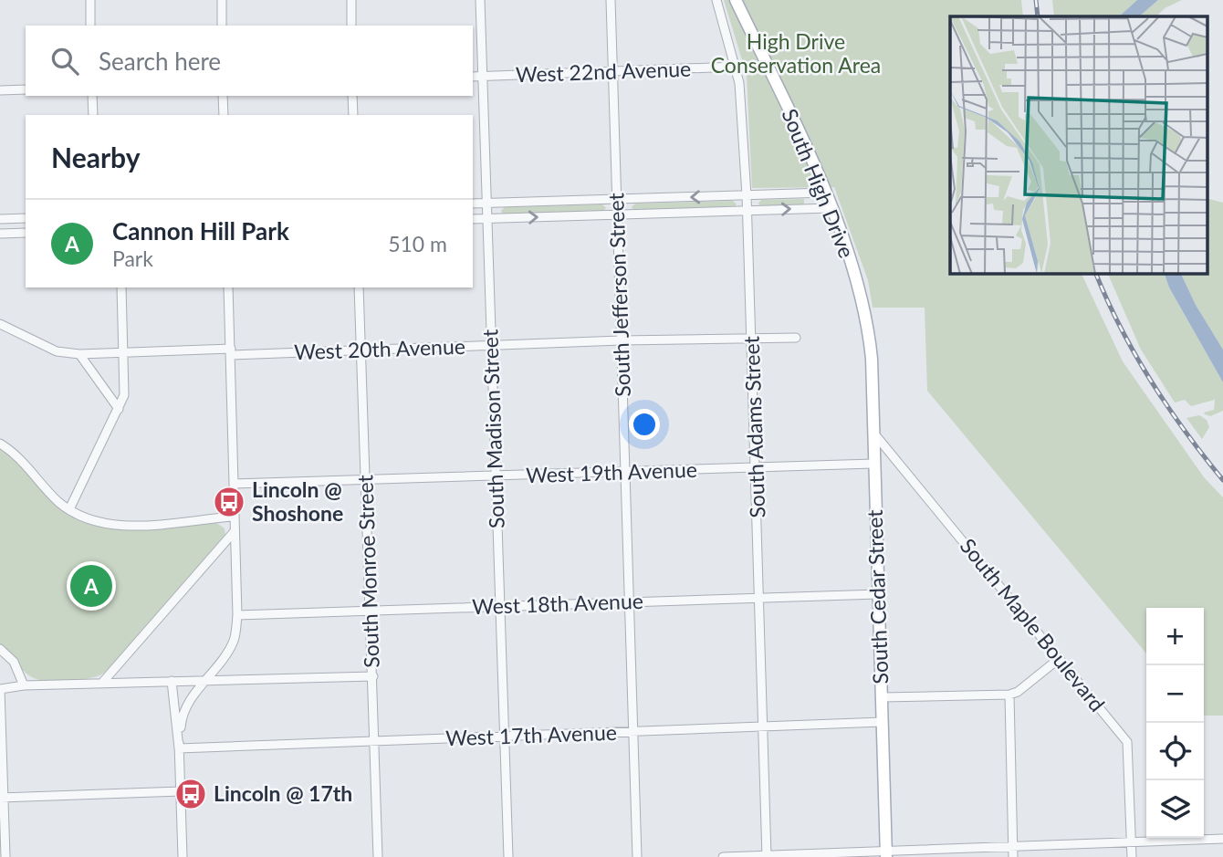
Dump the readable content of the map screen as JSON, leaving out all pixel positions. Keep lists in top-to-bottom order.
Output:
{
  "streets": {
    "main road": ["South High Drive", "South Cedar Street"],
    "street": [
      "West 22nd Avenue",
      "South Jefferson Street",
      "West 20th Avenue",
      "South Adams Street",
      "South Madison Street",
      "West 19th Avenue",
      "South Monroe Street",
      "West 18th Avenue",
      "South Maple Boulevard",
      "West 17th Avenue"
    ]
  },
  "crossings": [
    ["West 22nd Avenue", "South Jefferson Street"],
    ["West 22nd Avenue", "South Adams Street"],
    ["West 22nd Avenue", "South Madison Street"],
    ["South High Drive", "South Cedar Street"],
    ["South Jefferson Street", "West 20th Avenue"],
    ["South Jefferson Street", "West 19th Avenue"],
    ["South Jefferson Street", "West 18th Avenue"],
    ["South Jefferson Street", "West 17th Avenue"],
    ["West 20th Avenue", "South Adams Street"],
    ["West 20th Avenue", "South Madison Street"],
    ["West 20th Avenue", "South Monroe Street"],
    ["South Adams Street", "West 19th Avenue"],
    ["South Adams Street", "West 18th Avenue"],
    ["South Adams Street", "West 17th Avenue"],
    ["South Madison Street", "West 19th Avenue"],
    ["South Madison Street", "West 18th Avenue"],
    ["South Madison Street", "West 17th Avenue"],
    ["West 19th Avenue", "South Monroe Street"],
    ["West 19th Avenue", "South Cedar Street"],
    ["South Monroe Street", "West 18th Avenue"],
    ["South Monroe Street", "West 17th Avenue"],
    ["South Cedar Street", "West 18th Avenue"],
    ["South Cedar Street", "South Maple Boulevard"],
    ["South Cedar Street", "West 17th Avenue"]
  ],
  "parks": ["High Drive Conservation Area"],
  "places": {
    "bus stop": ["Lincoln @ Shoshone", "Lincoln @ 17th"]
  },
  "page": {
    "search": "Search here",
    "heading": "Nearby",
    "list": [
      {
        "mark": "A",
        "name": "Cannon Hill Park",
        "note": "Park",
        "value": "510 m"
      }
    ],
    "pins": "A",
    "map_buttons": ["+", "−"]
  }
}
